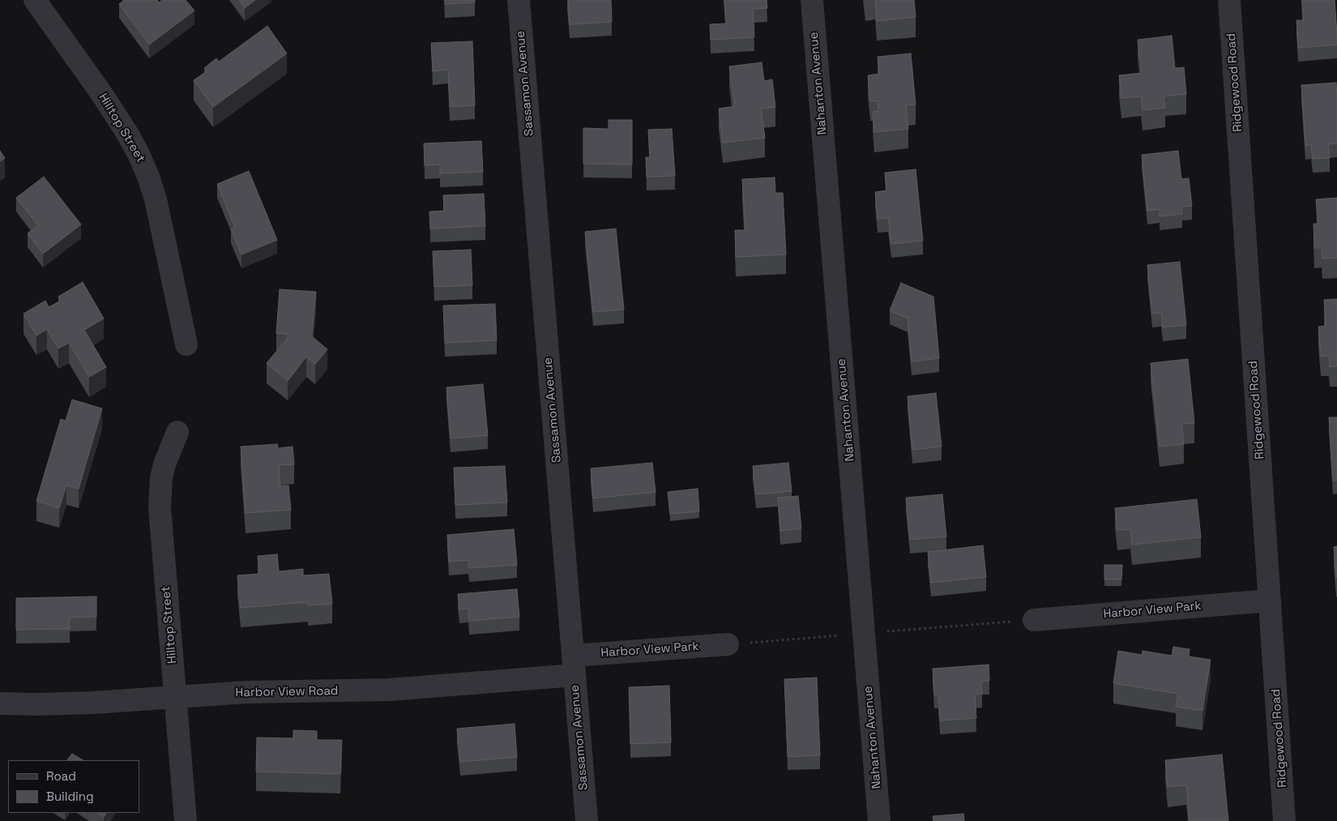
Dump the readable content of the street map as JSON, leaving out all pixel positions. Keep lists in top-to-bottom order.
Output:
{
  "streets": {
    "street": [
      "Ridgewood Road",
      "Sassamon Avenue",
      "Nahanton Avenue",
      "Hilltop Street",
      "Harbor View Park",
      "Harbor View Road"
    ]
  },
  "crossings": [
    ["Ridgewood Road", "Harbor View Park"],
    ["Sassamon Avenue", "Harbor View Park"],
    ["Sassamon Avenue", "Harbor View Road"],
    ["Hilltop Street", "Harbor View Road"],
    ["Harbor View Park", "Harbor View Road"]
  ],
  "legend": ["Road", "Building"]
}
